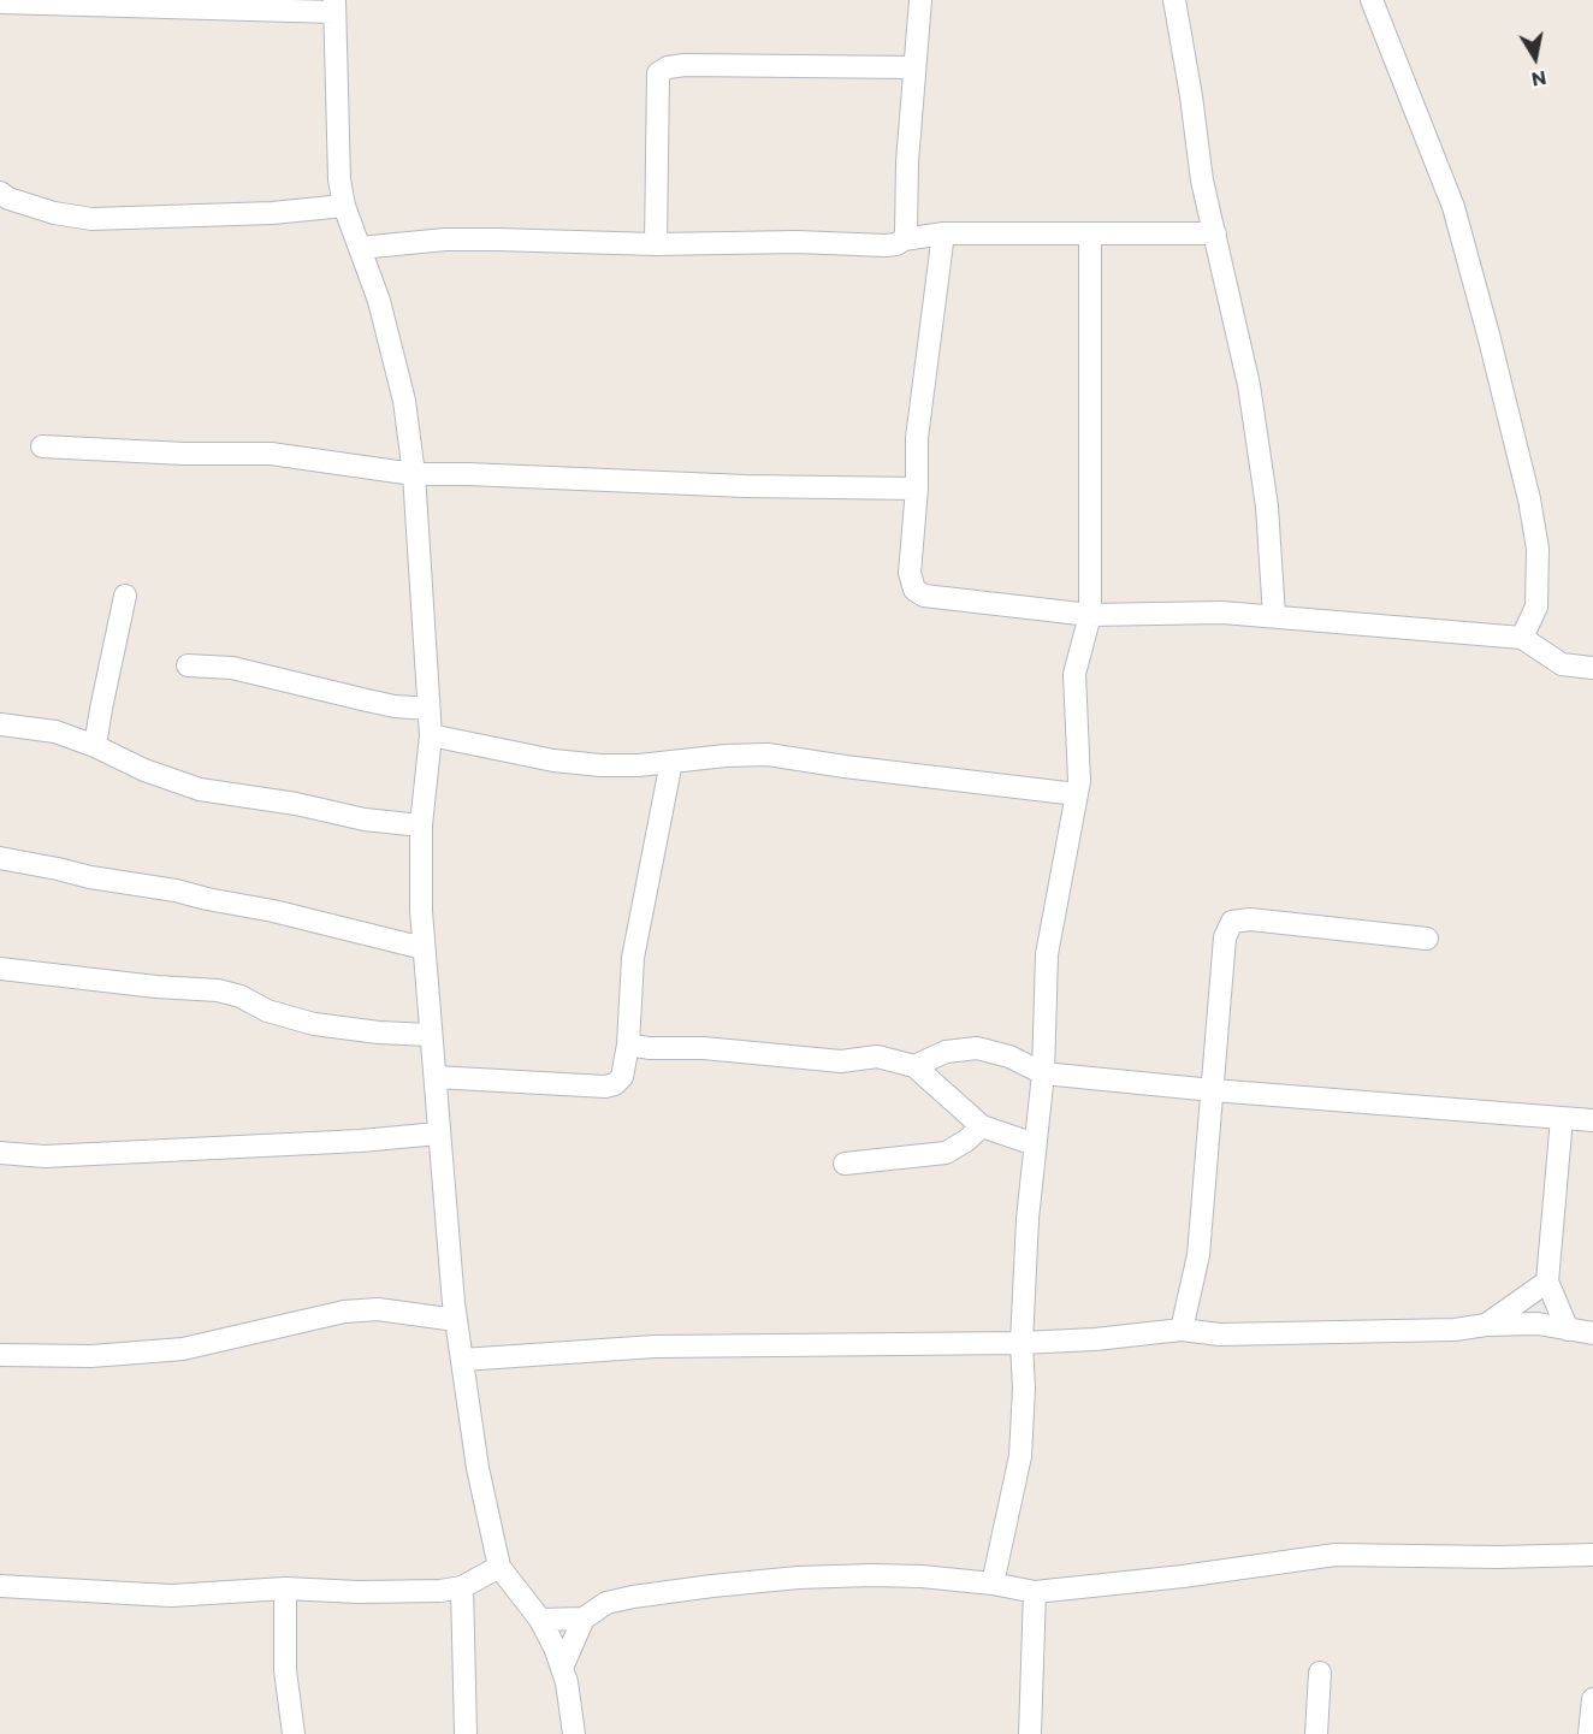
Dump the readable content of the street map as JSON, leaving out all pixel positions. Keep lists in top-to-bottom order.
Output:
{
  "north": "bottom"
}
